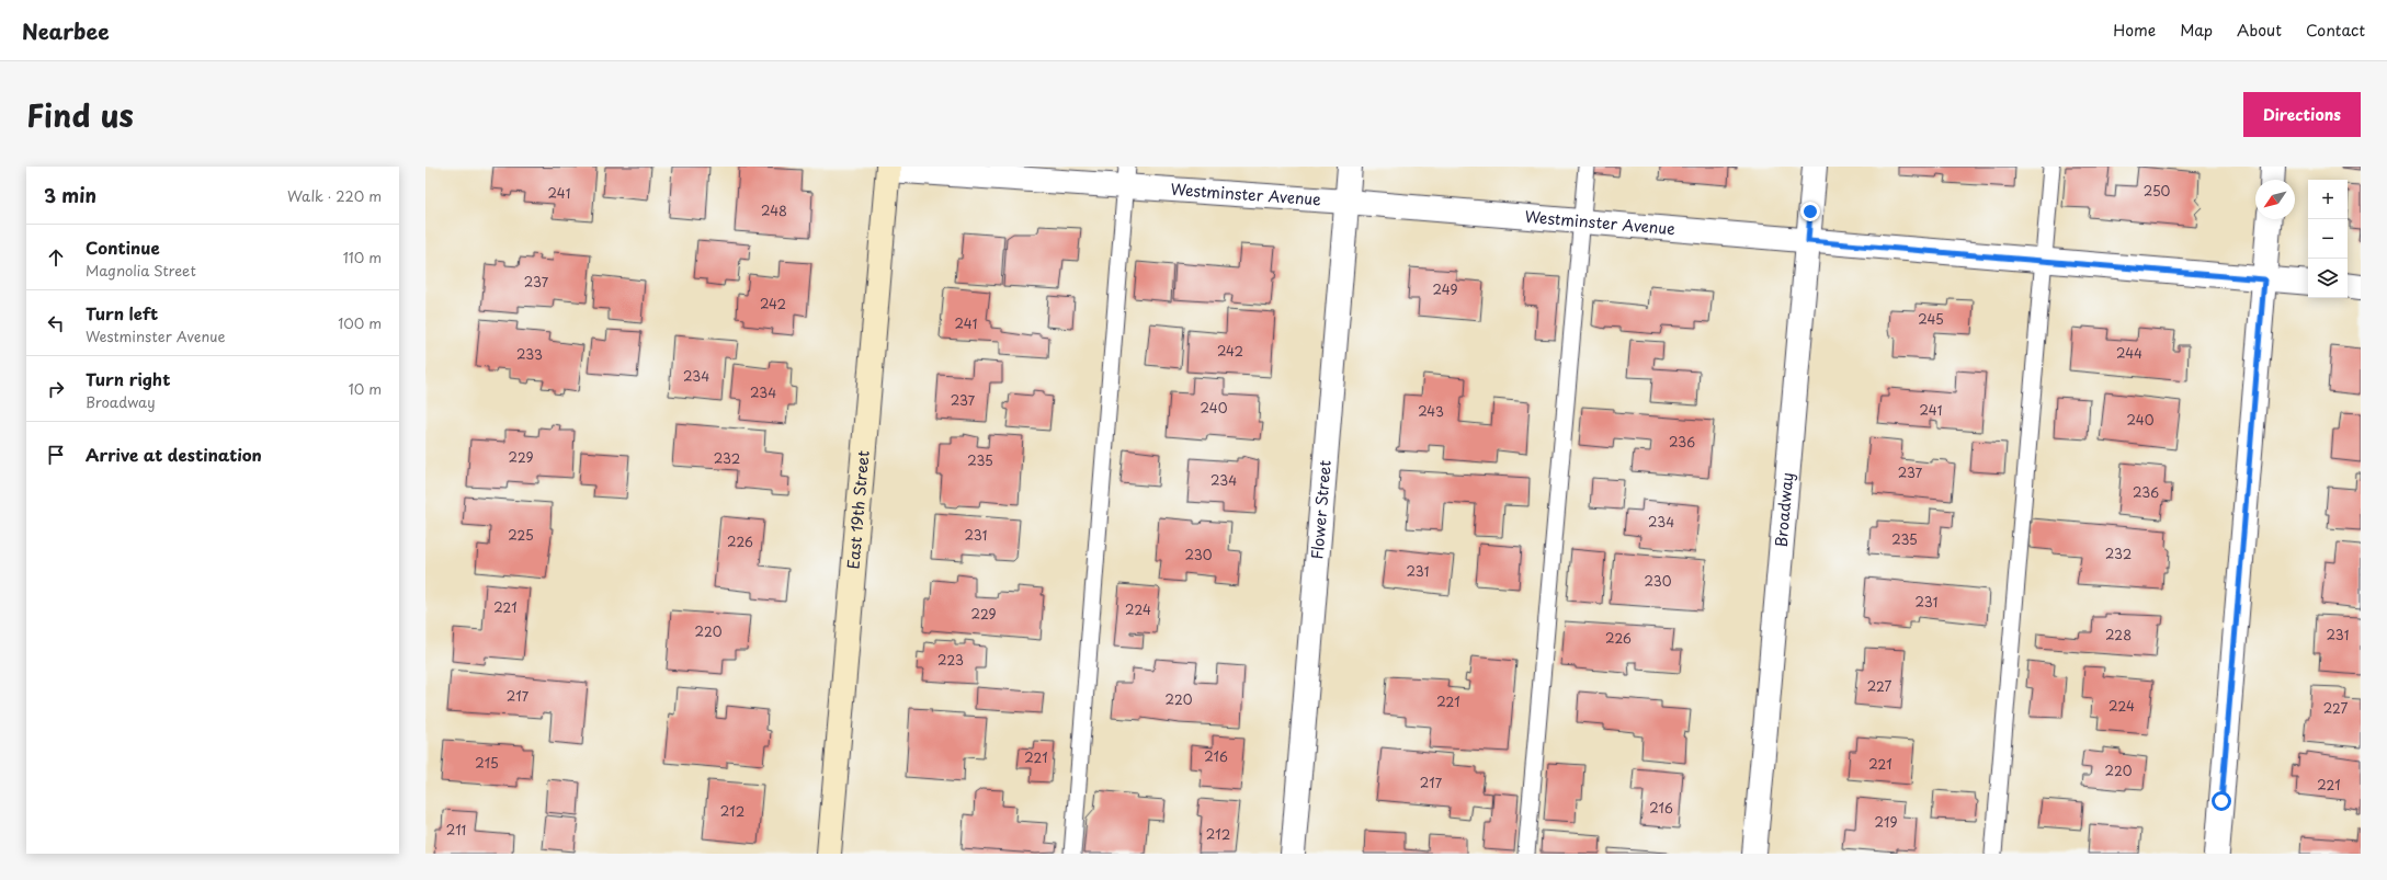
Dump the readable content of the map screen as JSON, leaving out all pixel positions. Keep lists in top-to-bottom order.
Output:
{
  "streets": {
    "street": [
      "Westminster Avenue",
      "East 19th Street",
      "Flower Street",
      "Broadway"
    ]
  },
  "crossings": [
    ["Westminster Avenue", "East 19th Street"],
    ["Westminster Avenue", "Flower Street"],
    ["Westminster Avenue", "Broadway"]
  ],
  "house_numbers": [
    "250",
    "241",
    "248",
    "237",
    "249",
    "242",
    "245",
    "241",
    "242",
    "244",
    "233",
    "234",
    "234",
    "237",
    "240",
    "241",
    "243",
    "240",
    "236",
    "229",
    "232",
    "235",
    "237",
    "234",
    "236",
    "234",
    "225",
    "231",
    "235",
    "226",
    "232",
    "230",
    "231",
    "230",
    "231",
    "221",
    "224",
    "229",
    "220",
    "228",
    "231",
    "226",
    "223",
    "227",
    "217",
    "220",
    "221",
    "224",
    "227",
    "216",
    "221",
    "215",
    "221",
    "220",
    "217",
    "221",
    "216",
    "212",
    "219",
    "211",
    "212"
  ],
  "north": "bottom left",
  "page": {
    "header": "Nearbee",
    "nav": [
      "Home",
      "Map",
      "About",
      "Contact"
    ],
    "title": "Find us",
    "buttons": "Directions",
    "heading": ["3 min", "Walk · 220 m"],
    "map_buttons": ["+", "−"],
    "list": [
      ["Continue", "Magnolia Street", "110 m"],
      ["Turn left", "Westminster Avenue", "100 m"],
      ["Turn right", "Broadway", "10 m"],
      "Arrive at destination"
    ]
  }
}
